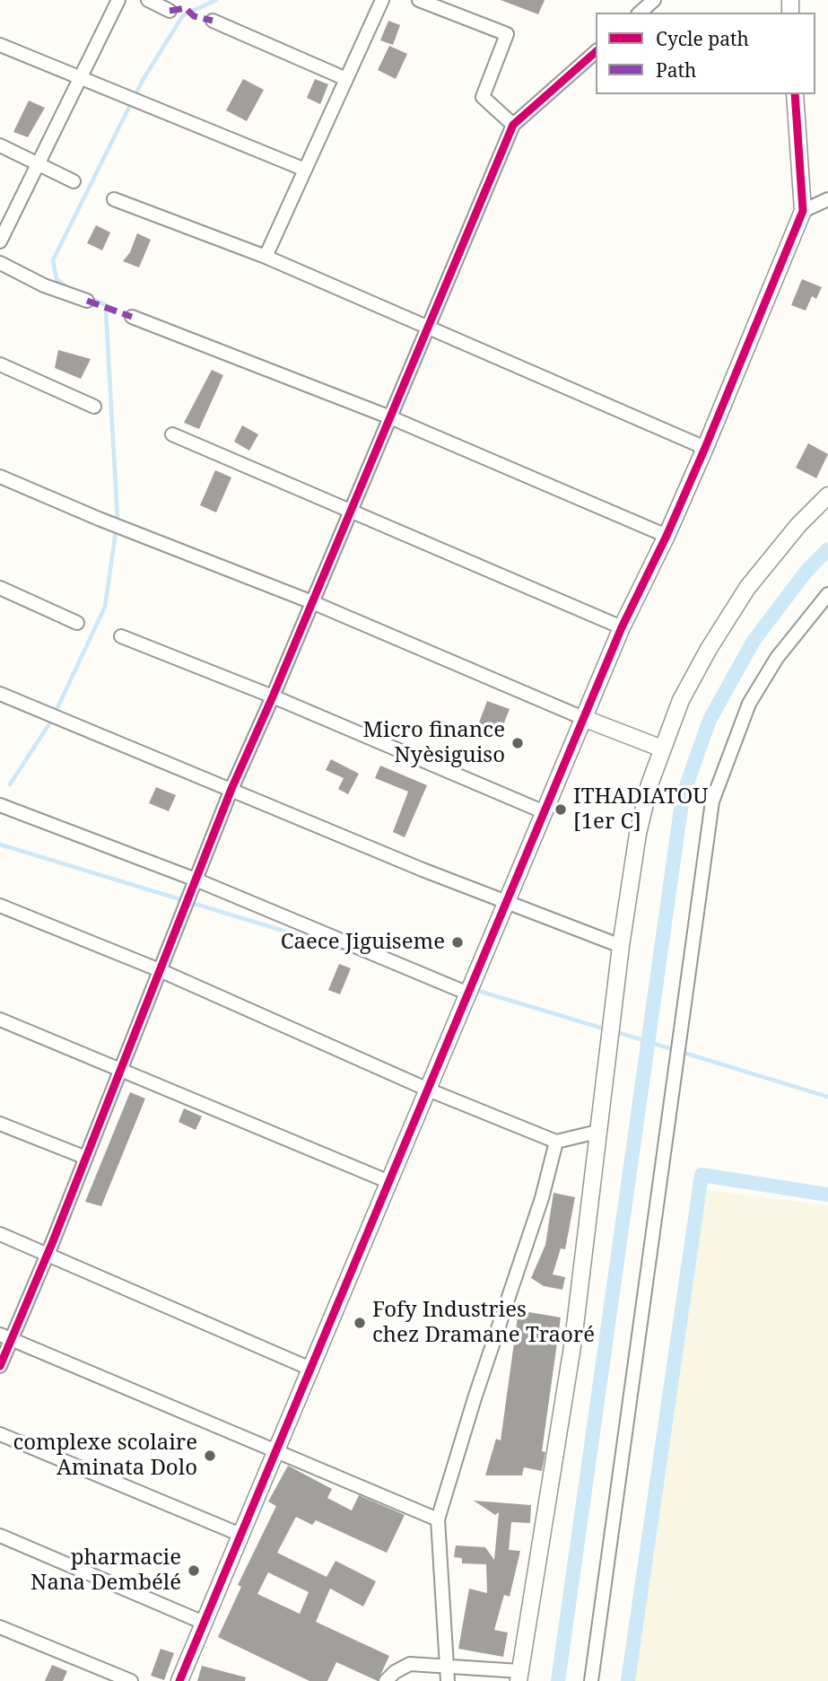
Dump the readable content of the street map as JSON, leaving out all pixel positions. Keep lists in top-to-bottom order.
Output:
{
  "places": [
    "Micro finance Nyèsiguiso",
    "ITHADIATOU [1er C]",
    "Caece Jiguiseme",
    "Fofy Industries chez Dramane Traoré",
    "complexe scolaire Aminata Dolo",
    "pharmacie Nana Dembélé"
  ],
  "legend": ["Cycle path", "Path"]
}
